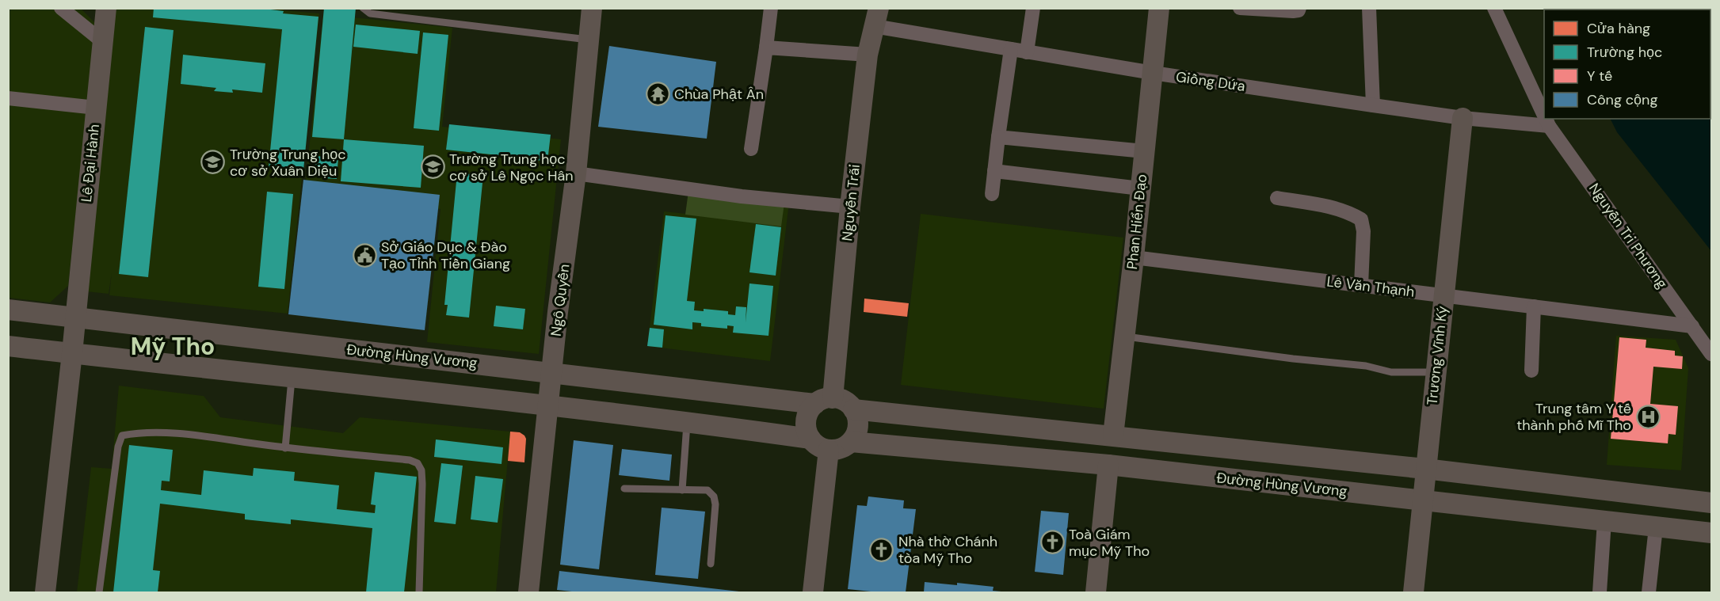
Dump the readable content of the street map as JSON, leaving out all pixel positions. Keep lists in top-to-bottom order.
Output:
{
  "streets": {
    "main road": [
      "Lê Đại Hành",
      "Nguyễn Trãi",
      "Phan Hiển Đạo",
      "Ngô Quyền",
      "Trương Vĩnh Ký",
      "Đường Hùng Vương"
    ],
    "street": ["Giồng Dứa", "Nguyễn Tri Phương", "Lê Văn Thạnh"]
  },
  "crossings": [
    ["Giồng Dứa", "Nguyễn Trãi"],
    ["Giồng Dứa", "Phan Hiển Đạo"],
    ["Giồng Dứa", "Nguyễn Tri Phương"],
    ["Giồng Dứa", "Trương Vĩnh Ký"],
    ["Lê Đại Hành", "Đường Hùng Vương"],
    ["Nguyễn Trãi", "Đường Hùng Vương"],
    ["Phan Hiển Đạo", "Lê Văn Thạnh"],
    ["Nguyễn Tri Phương", "Lê Văn Thạnh"],
    ["Lê Văn Thạnh", "Trương Vĩnh Ký"],
    ["Ngô Quyền", "Đường Hùng Vương"],
    ["Trương Vĩnh Ký", "Đường Hùng Vương"]
  ],
  "districts": ["Mỹ Tho"],
  "places": {
    "temple": ["Chùa Phật Ân"],
    "school or university": ["Trường Trung học cơ sở Xuân Diệu", "Trường Trung học cơ sở Lê Ngọc Hân"],
    "public building": ["Sở Giáo Dục & Đào Tạo Tỉnh Tiền Giang"],
    "hospital": ["Trung tâm Y tế thành phố Mĩ Tho"],
    "church": ["Toà Giám mục Mỹ Tho", "Nhà thờ Chánh tòa Mỹ Tho"]
  },
  "legend": [
    "Cửa hàng",
    "Trường học",
    "Y tế",
    "Công cộng"
  ]
}
